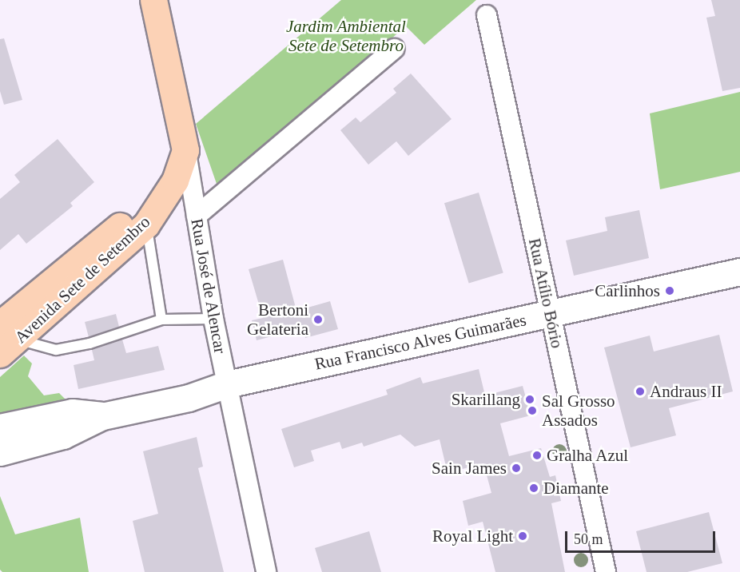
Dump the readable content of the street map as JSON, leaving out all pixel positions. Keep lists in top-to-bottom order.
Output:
{
  "streets": {
    "main road": ["Avenida Sete de Setembro", "Rua José de Alencar"],
    "street": ["Rua Atílio Bório", "Rua Francisco Alves Guimarães"]
  },
  "crossings": [
    ["Avenida Sete de Setembro", "Rua José de Alencar"],
    ["Rua José de Alencar", "Rua Francisco Alves Guimarães"],
    ["Rua Atílio Bório", "Rua Francisco Alves Guimarães"]
  ],
  "parks": ["Jardim Ambiental Sete de Setembro"],
  "places": [
    "Carlinhos",
    "Bertoni Gelateria",
    "Andraus II",
    "Skarillang",
    "Sal Grosso Assados",
    "Gralha Azul",
    "Sain James",
    "Diamante",
    "Royal Light"
  ],
  "scale_bar": "50 m"
}
